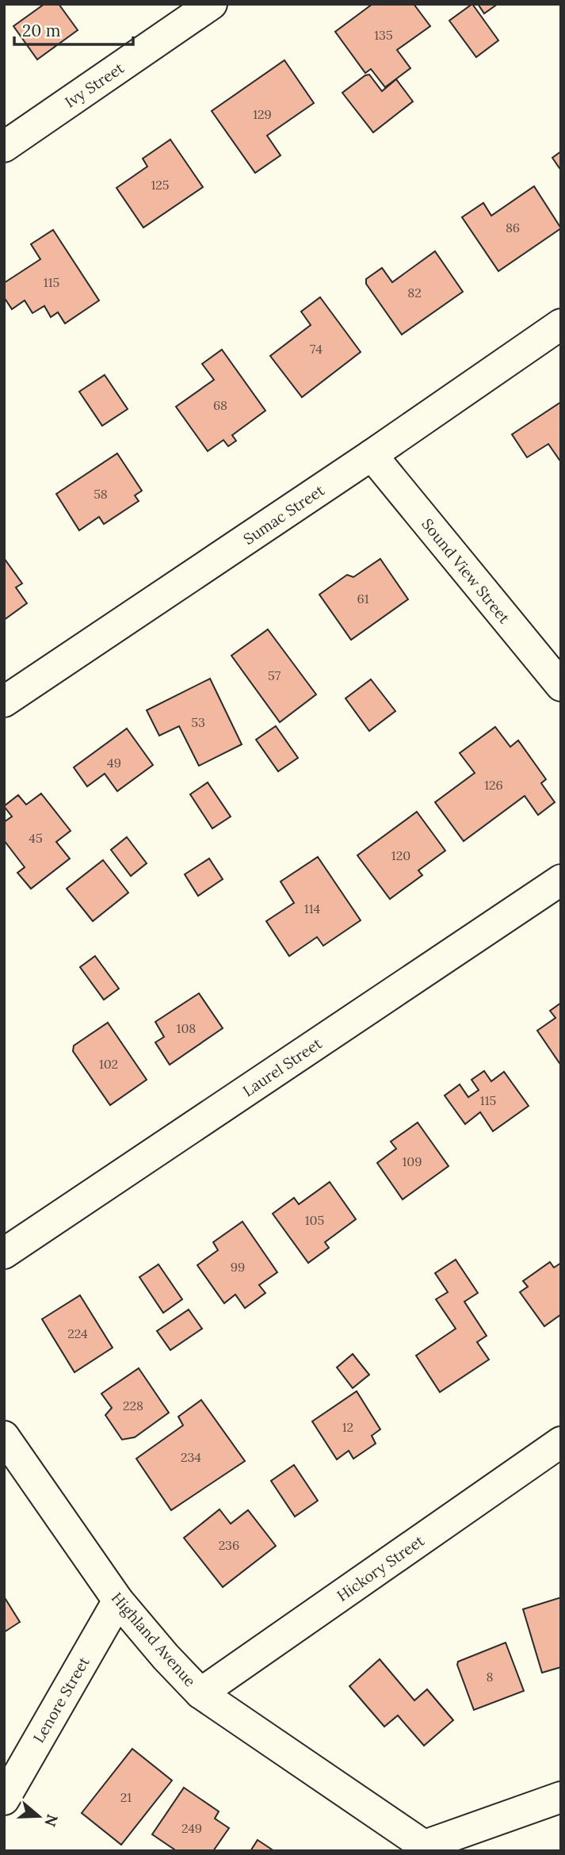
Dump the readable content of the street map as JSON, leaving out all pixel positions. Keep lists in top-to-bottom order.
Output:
{
  "streets": {
    "street": [
      "Ivy Street",
      "Sumac Street",
      "Sound View Street",
      "Laurel Street",
      "Hickory Street",
      "Highland Avenue",
      "Lenore Street"
    ]
  },
  "crossings": [
    ["Sumac Street", "Sound View Street"],
    ["Hickory Street", "Highland Avenue"],
    ["Highland Avenue", "Lenore Street"]
  ],
  "house_numbers": [
    "135",
    "129",
    "125",
    "86",
    "115",
    "82",
    "74",
    "68",
    "58",
    "61",
    "57",
    "53",
    "49",
    "126",
    "45",
    "120",
    "114",
    "108",
    "102",
    "115",
    "109",
    "105",
    "99",
    "224",
    "228",
    "12",
    "234",
    "236",
    "8",
    "21",
    "249"
  ],
  "scale_bar": "20 m",
  "north": "right"
}
